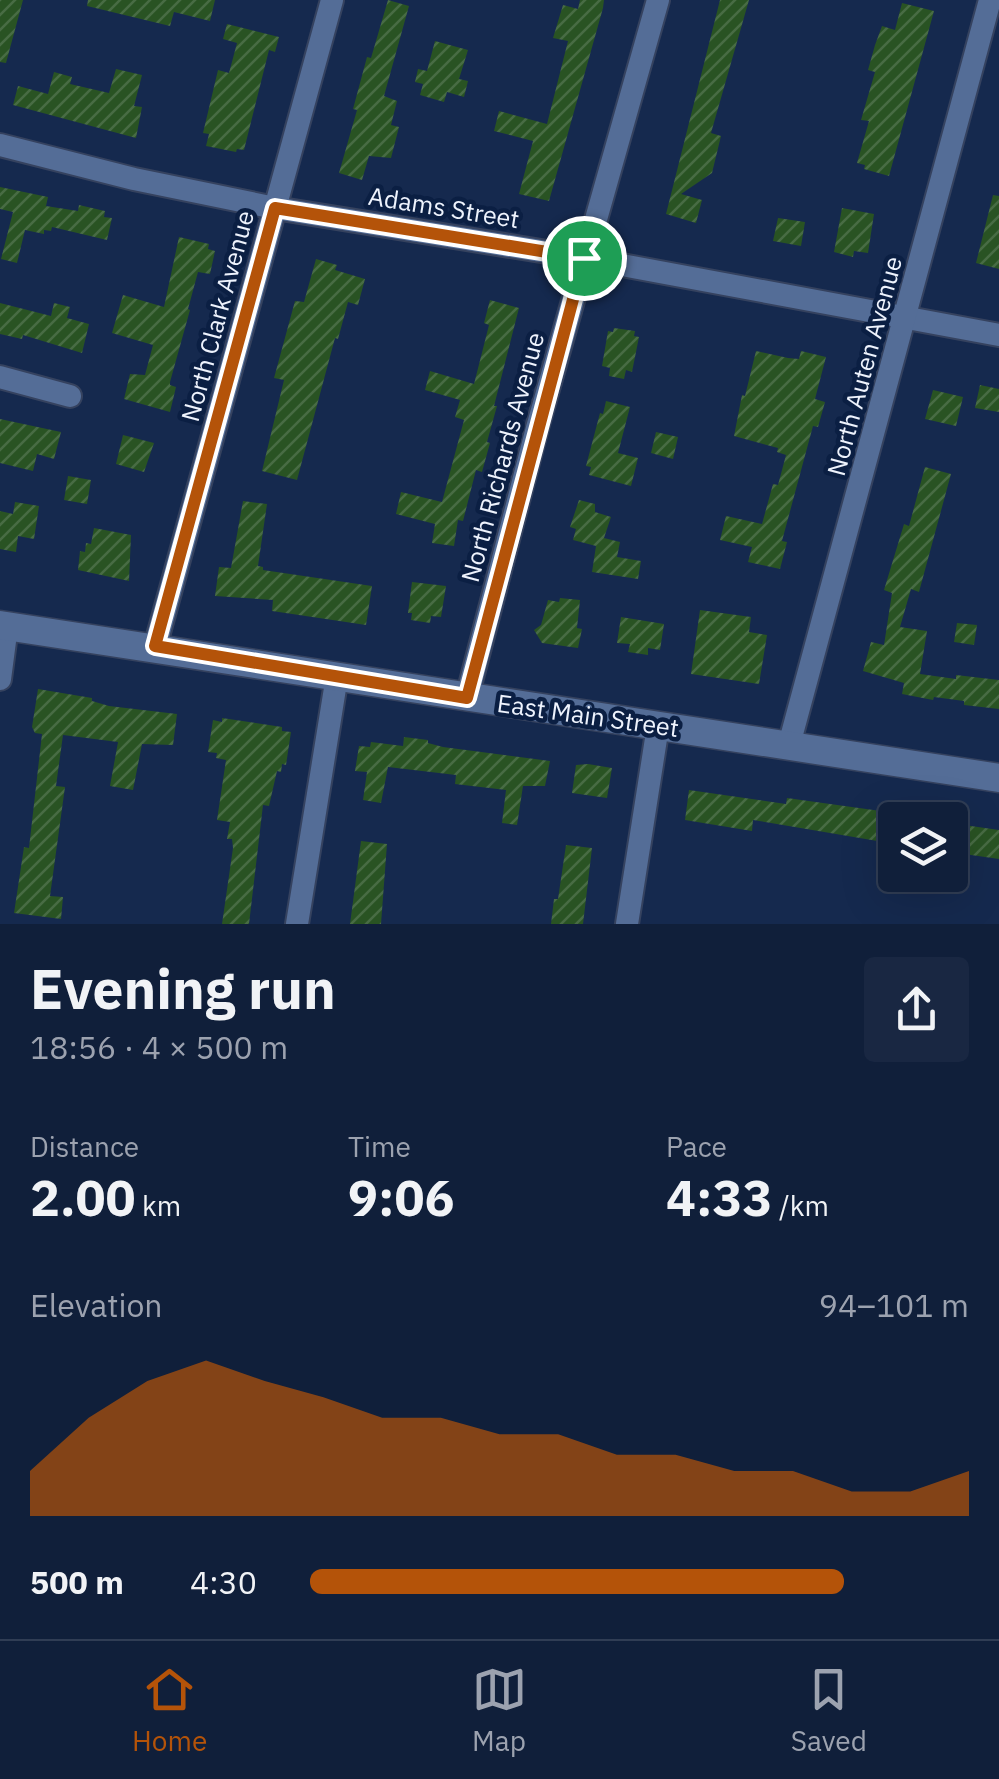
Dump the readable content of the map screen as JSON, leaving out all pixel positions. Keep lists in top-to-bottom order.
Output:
{
  "streets": {
    "street": [
      "Adams Street",
      "North Clark Avenue",
      "North Auten Avenue",
      "North Richards Avenue",
      "East Main Street"
    ]
  },
  "crossings": [
    ["Adams Street", "North Clark Avenue"],
    ["Adams Street", "North Auten Avenue"],
    ["Adams Street", "North Richards Avenue"],
    ["North Clark Avenue", "East Main Street"],
    ["North Auten Avenue", "East Main Street"],
    ["North Richards Avenue", "East Main Street"]
  ],
  "page": {
    "heading": ["Evening run", "18:56 · 4 × 500 m"],
    "stats": [
      ["Distance", "2.00 km"],
      ["Time", "9:06"],
      ["Pace", "4:33 /km"]
    ],
    "chart": ["Elevation", "94–101 m"],
    "list": [
      {
        "name": "500 m",
        "note": "4:30"
      }
    ],
    "tabs": ["Home", "Map", "Saved"]
  }
}
